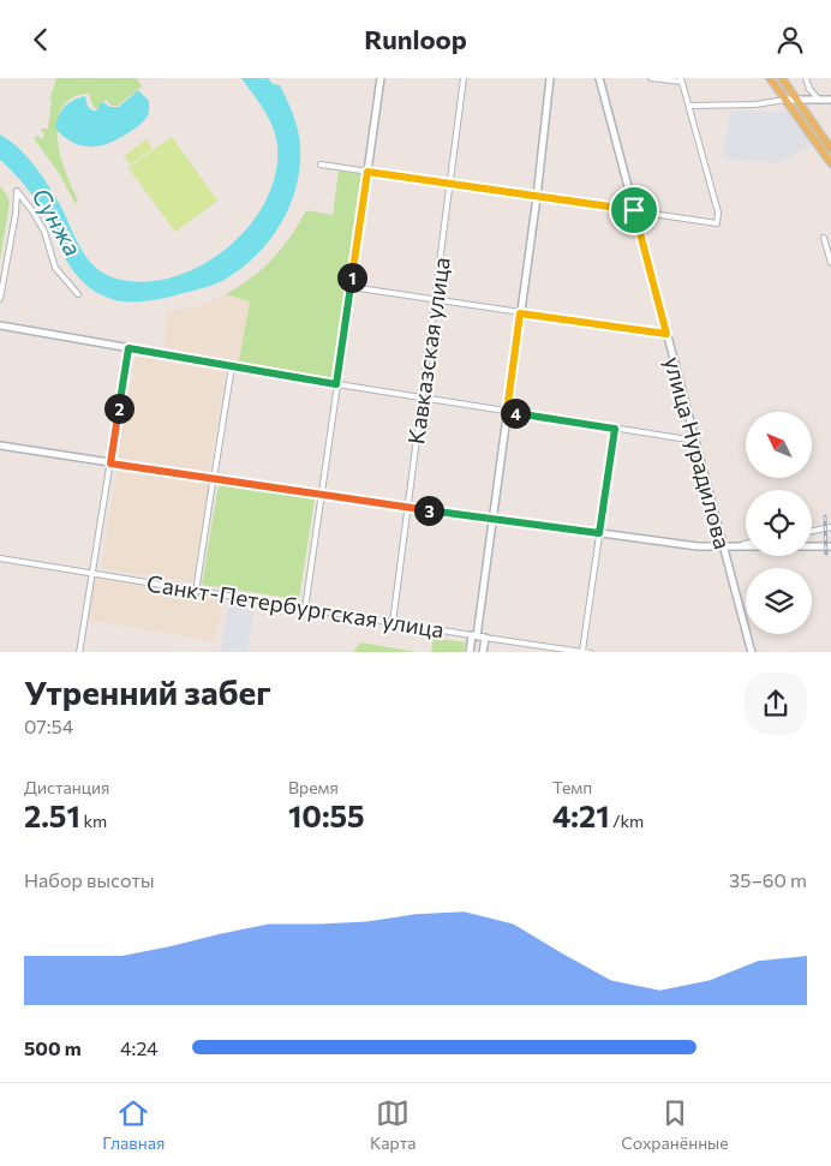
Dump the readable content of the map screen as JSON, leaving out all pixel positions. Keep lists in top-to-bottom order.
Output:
{
  "streets": {
    "street": ["Кавказская улица", "улица Нурадилова", "Санкт-Петербургская улица"]
  },
  "crossings": [
    ["Кавказская улица", "Санкт-Петербургская улица"]
  ],
  "water": ["Сунжа"],
  "north": "top left",
  "page": {
    "header": "Runloop",
    "pins": [
      "1",
      "2",
      "4",
      "3"
    ],
    "heading": ["Утренний забег", "07:54"],
    "stats": [
      ["Дистанция", "2.51 km"],
      ["Время", "10:55"],
      ["Темп", "4:21 /km"]
    ],
    "chart": ["Набор высоты", "35–60 m"],
    "list": [
      {
        "name": "500 m",
        "note": "4:24"
      }
    ],
    "tabs": ["Главная", "Карта", "Сохранённые"]
  }
}
